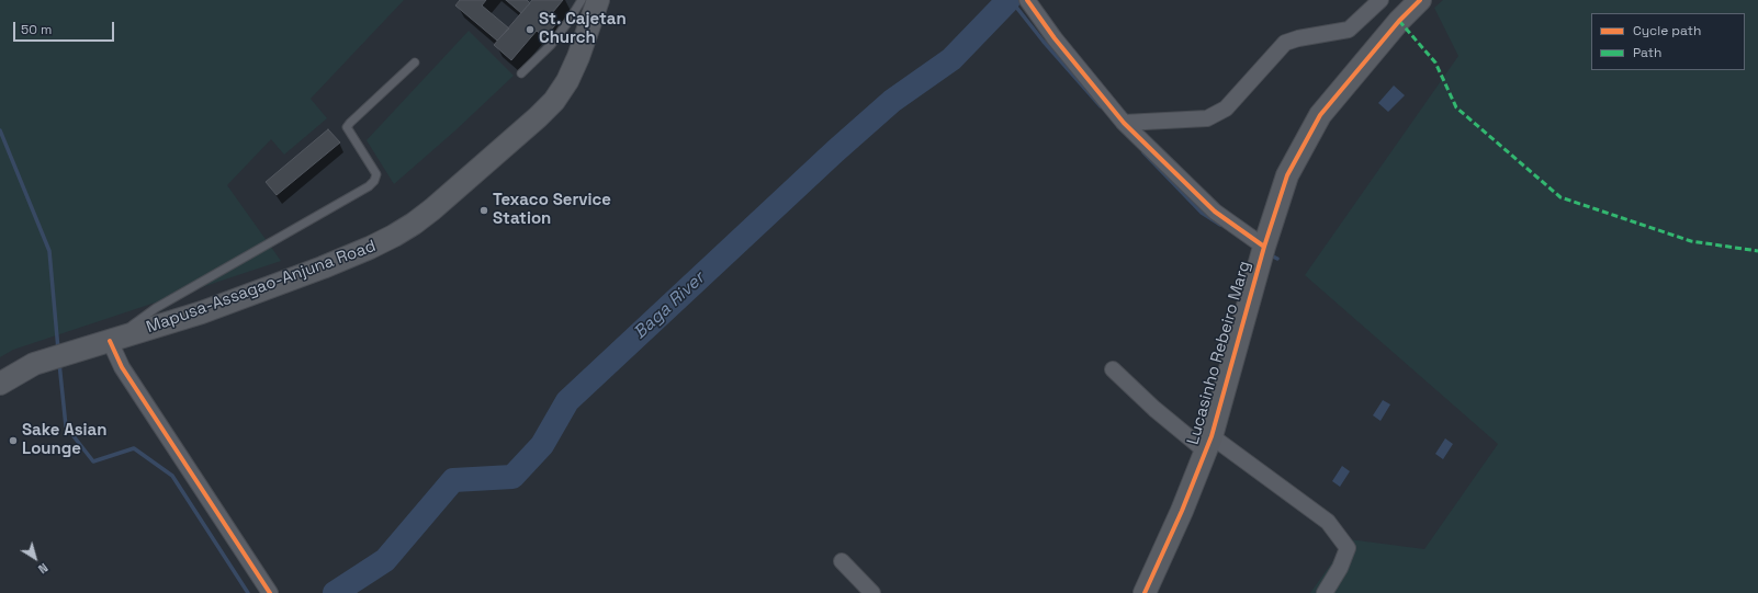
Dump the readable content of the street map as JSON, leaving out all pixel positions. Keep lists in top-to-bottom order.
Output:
{
  "streets": {
    "main road": ["Mapusa-Assagao-Anjuna Road", "Lucasinho Rebeiro Marg"]
  },
  "water": ["Baga River"],
  "places": ["St. Cajetan Church", "Texaco Service Station", "Sake Asian Lounge"],
  "legend": ["Cycle path", "Path"],
  "scale_bar": "50 m",
  "north": "bottom right"
}
